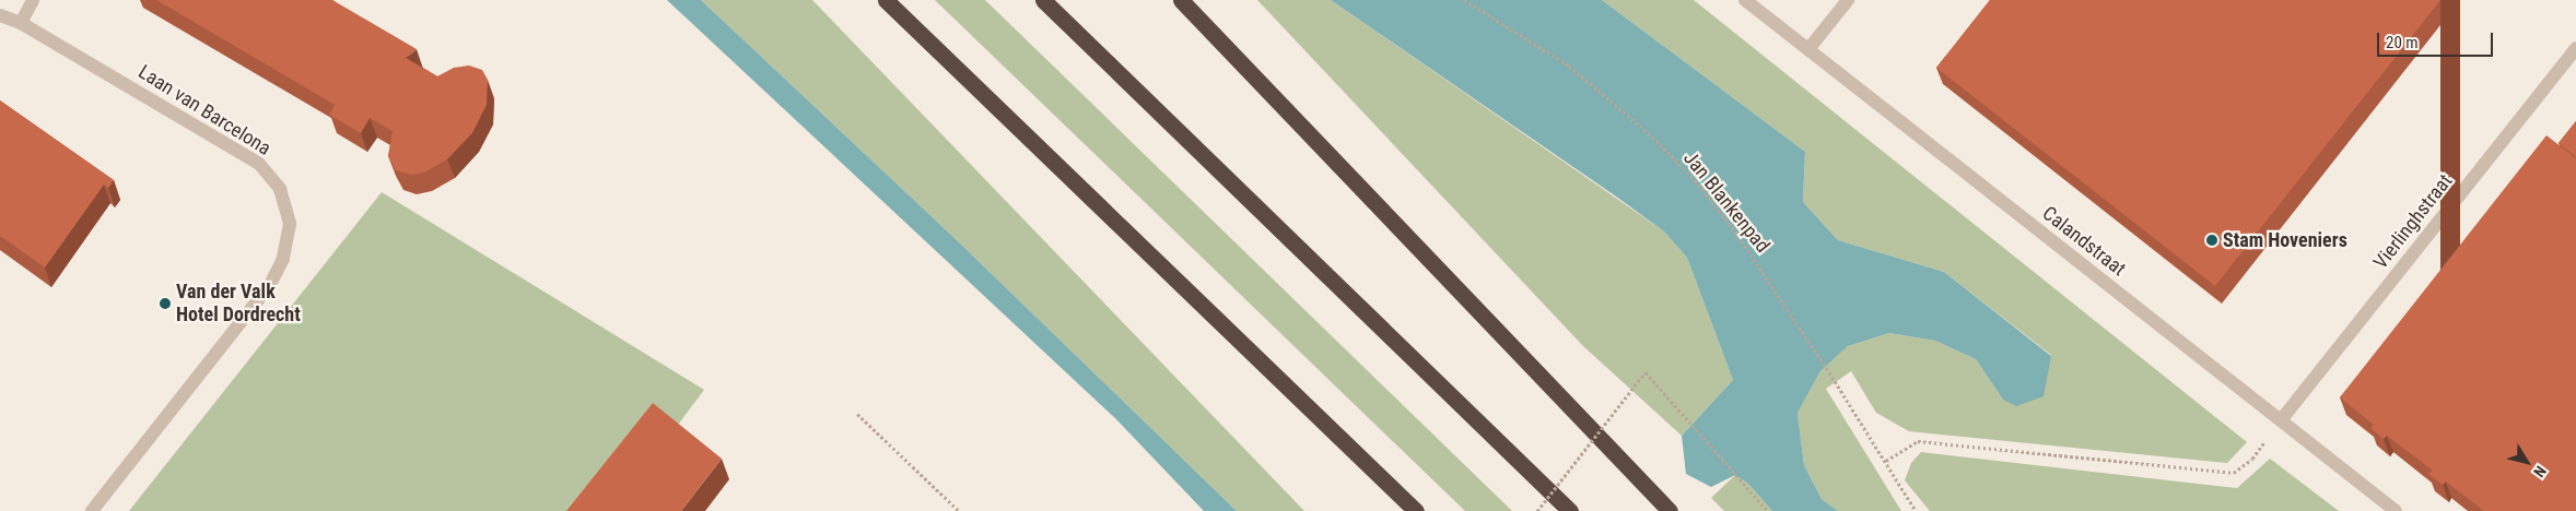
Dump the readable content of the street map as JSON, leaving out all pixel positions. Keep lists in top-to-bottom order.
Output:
{
  "streets": {
    "street": ["Laan van Barcelona", "Vierlinghstraat", "Calandstraat"],
    "path": ["Jan Blankenpad"]
  },
  "crossings": [
    ["Vierlinghstraat", "Calandstraat"]
  ],
  "places": ["Stam Hoveniers", "Van der Valk Hotel Dordrecht"],
  "scale_bar": "20 m",
  "north": "bottom right"
}
